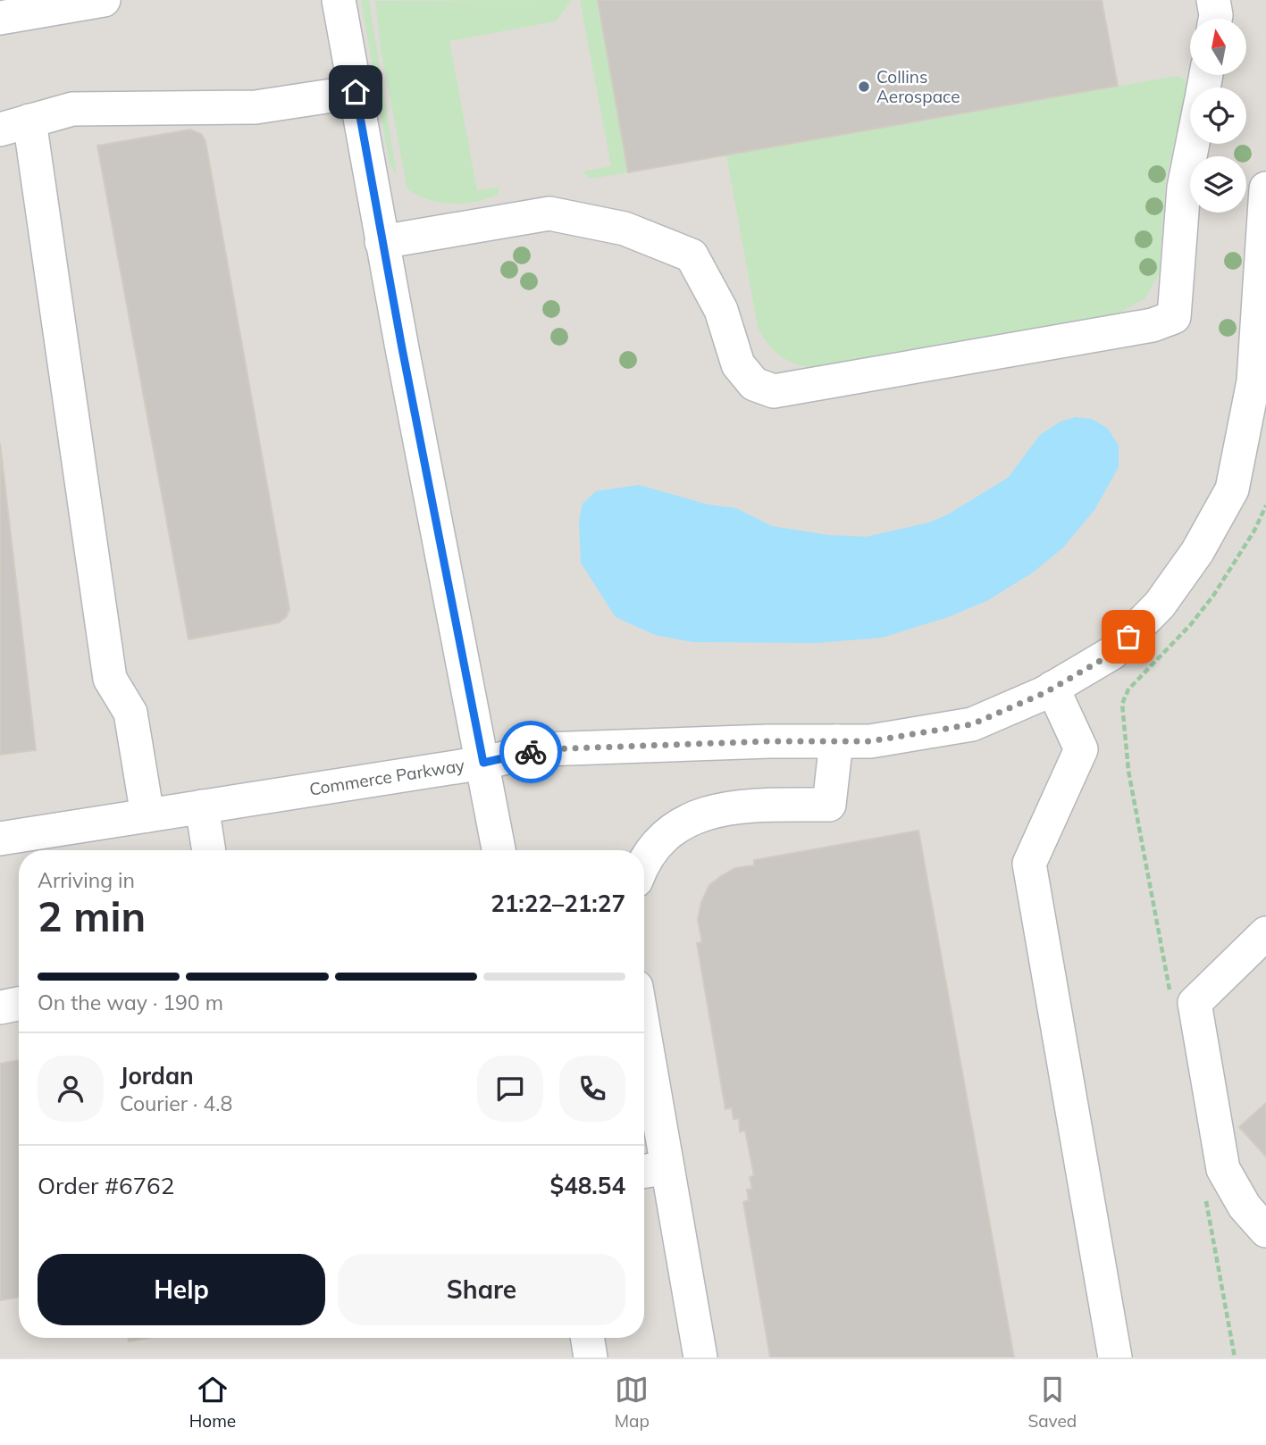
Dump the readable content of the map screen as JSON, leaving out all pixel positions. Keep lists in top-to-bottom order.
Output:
{
  "streets": {
    "street": ["Commerce Parkway"]
  },
  "places": ["Collins Aerospace"],
  "north": "top",
  "page": {
    "heading": ["2 min", "Arriving in", "21:22–21:27"],
    "panel": [
      "Jordan",
      "Courier · 4.8",
      "Order #6762",
      "$48.54"
    ],
    "bar": "On the way · 190 m",
    "buttons": ["Help", "Share"],
    "tabs": ["Home", "Map", "Saved"]
  }
}
